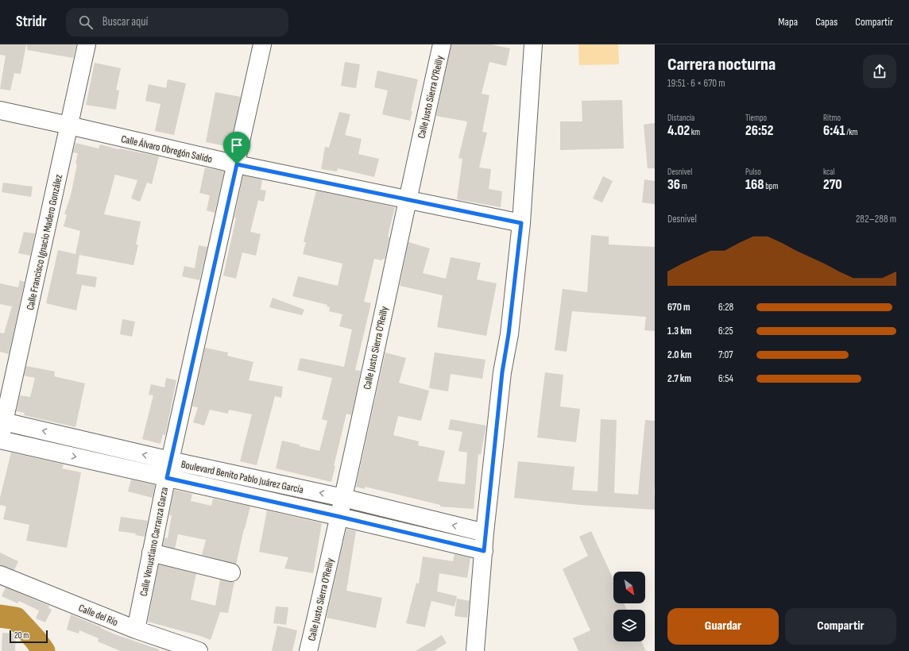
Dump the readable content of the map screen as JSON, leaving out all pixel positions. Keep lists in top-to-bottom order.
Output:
{
  "streets": {
    "street": [
      "Calle Justo Sierra O'Reilly",
      "Calle Álvaro Obregón Salido",
      "Calle Francisco Ignacio Madero González",
      "Boulevard Benito Pablo Juárez García",
      "Calle Venustiano Carranza Garza",
      "Calle del Río"
    ]
  },
  "crossings": [
    ["Calle Justo Sierra O'Reilly", "Calle Álvaro Obregón Salido"],
    ["Calle Justo Sierra O'Reilly", "Boulevard Benito Pablo Juárez García"],
    ["Calle Álvaro Obregón Salido", "Calle Francisco Ignacio Madero González"],
    ["Calle Álvaro Obregón Salido", "Calle Venustiano Carranza Garza"],
    ["Calle Francisco Ignacio Madero González", "Boulevard Benito Pablo Juárez García"],
    ["Boulevard Benito Pablo Juárez García", "Calle Venustiano Carranza Garza"],
    ["Calle Venustiano Carranza Garza", "Calle del Río"]
  ],
  "scale_bar": "20 m",
  "north": "bottom right",
  "page": {
    "header": "Stridr",
    "search": "Buscar aquí",
    "nav": ["Mapa", "Capas", "Compartir"],
    "heading": ["Carrera nocturna", "19:51 · 6 × 670 m"],
    "stats": [
      ["Distancia", "4.02 km"],
      ["Tiempo", "26:52"],
      ["Ritmo", "6:41 /km"],
      ["Desnivel", "36 m"],
      ["Pulso", "168 bpm"],
      ["kcal", "270"]
    ],
    "chart": ["Desnivel", "282–288 m"],
    "list": [
      {
        "name": "670 m",
        "note": "6:28"
      },
      {
        "name": "1.3 km",
        "note": "6:25"
      },
      {
        "name": "2.0 km",
        "note": "7:07"
      },
      {
        "name": "2.7 km",
        "note": "6:54"
      }
    ],
    "buttons": ["Guardar", "Compartir"],
    "scale": "20 m"
  }
}
